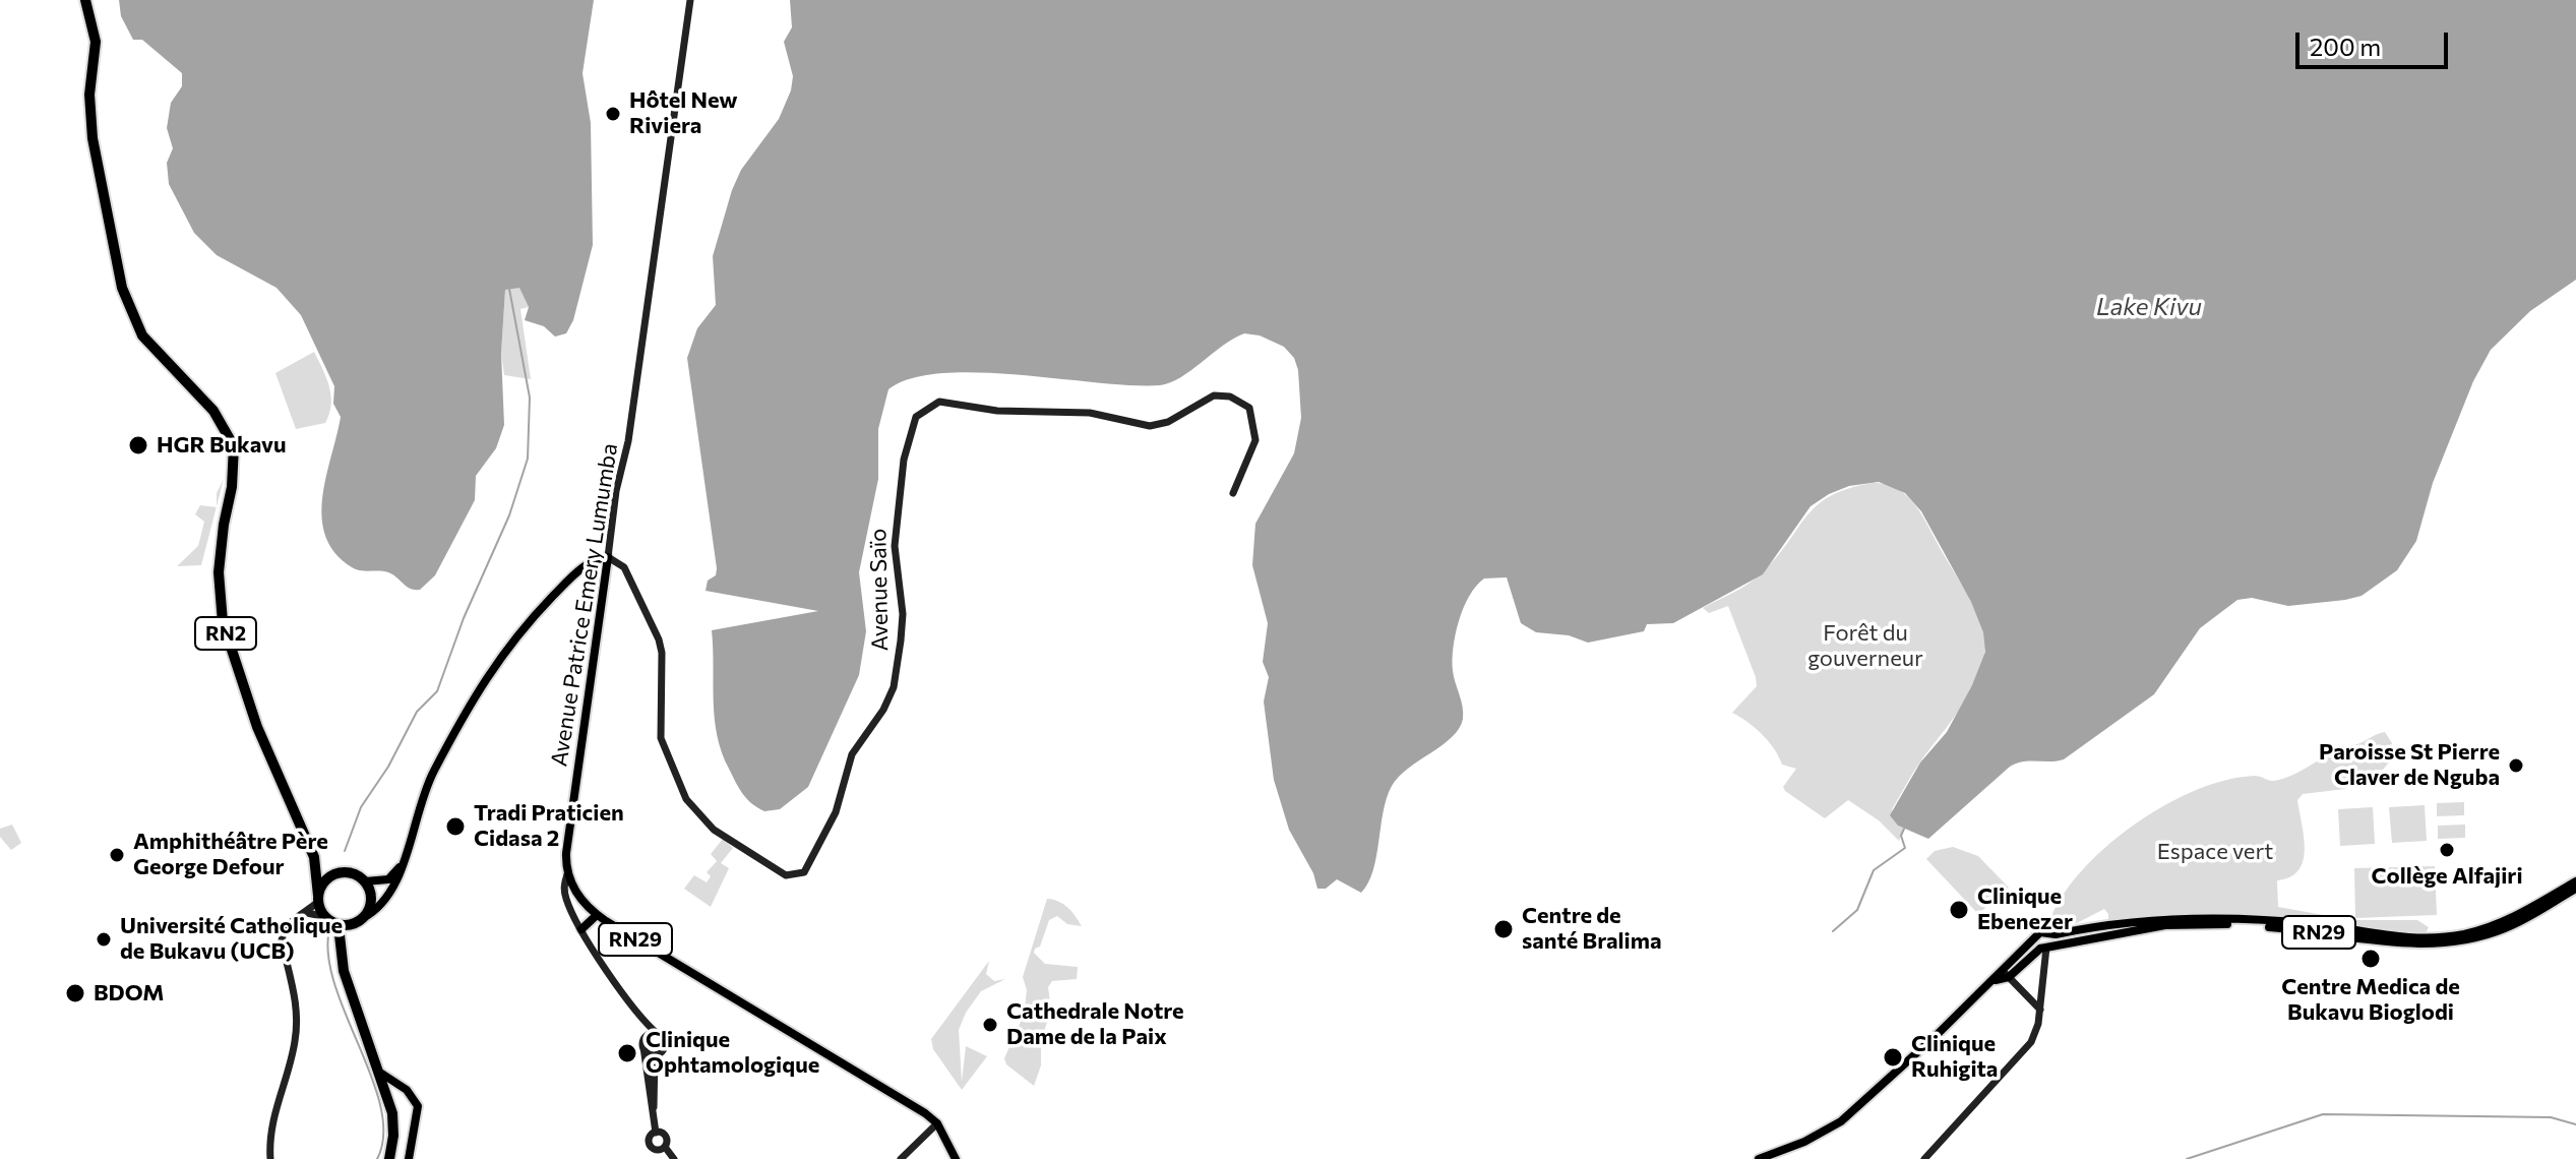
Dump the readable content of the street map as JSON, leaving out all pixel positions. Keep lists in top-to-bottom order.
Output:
{
  "streets": {
    "highway": ["RN2"],
    "main road": ["Avenue Patrice Emery Lumumba", "RN29"],
    "street": ["Avenue Saïo"]
  },
  "crossings": [
    ["Avenue Saïo", "Avenue Patrice Emery Lumumba"],
    ["Avenue Patrice Emery Lumumba", "RN29"]
  ],
  "water": ["Lake Kivu"],
  "parks": ["Forêt du gouverneur", "Espace vert"],
  "places": [
    "Hôtel New Riviera",
    "HGR Bukavu",
    "Paroisse St Pierre Claver de Nguba",
    "Tradi Praticien Cidasa 2",
    "Collège Alfajiri",
    "Amphithéâtre Père George Defour",
    "Clinique Ebenezer",
    "Centre de santé Bralima",
    "Université Catholique de Bukavu (UCB)",
    "Centre Medica de Bukavu Bioglodi",
    "BDOM",
    "Cathedrale Notre Dame de la Paix",
    "Clinique Ophtamologique",
    "Clinique Ruhigita"
  ],
  "scale_bar": "200 m"
}
